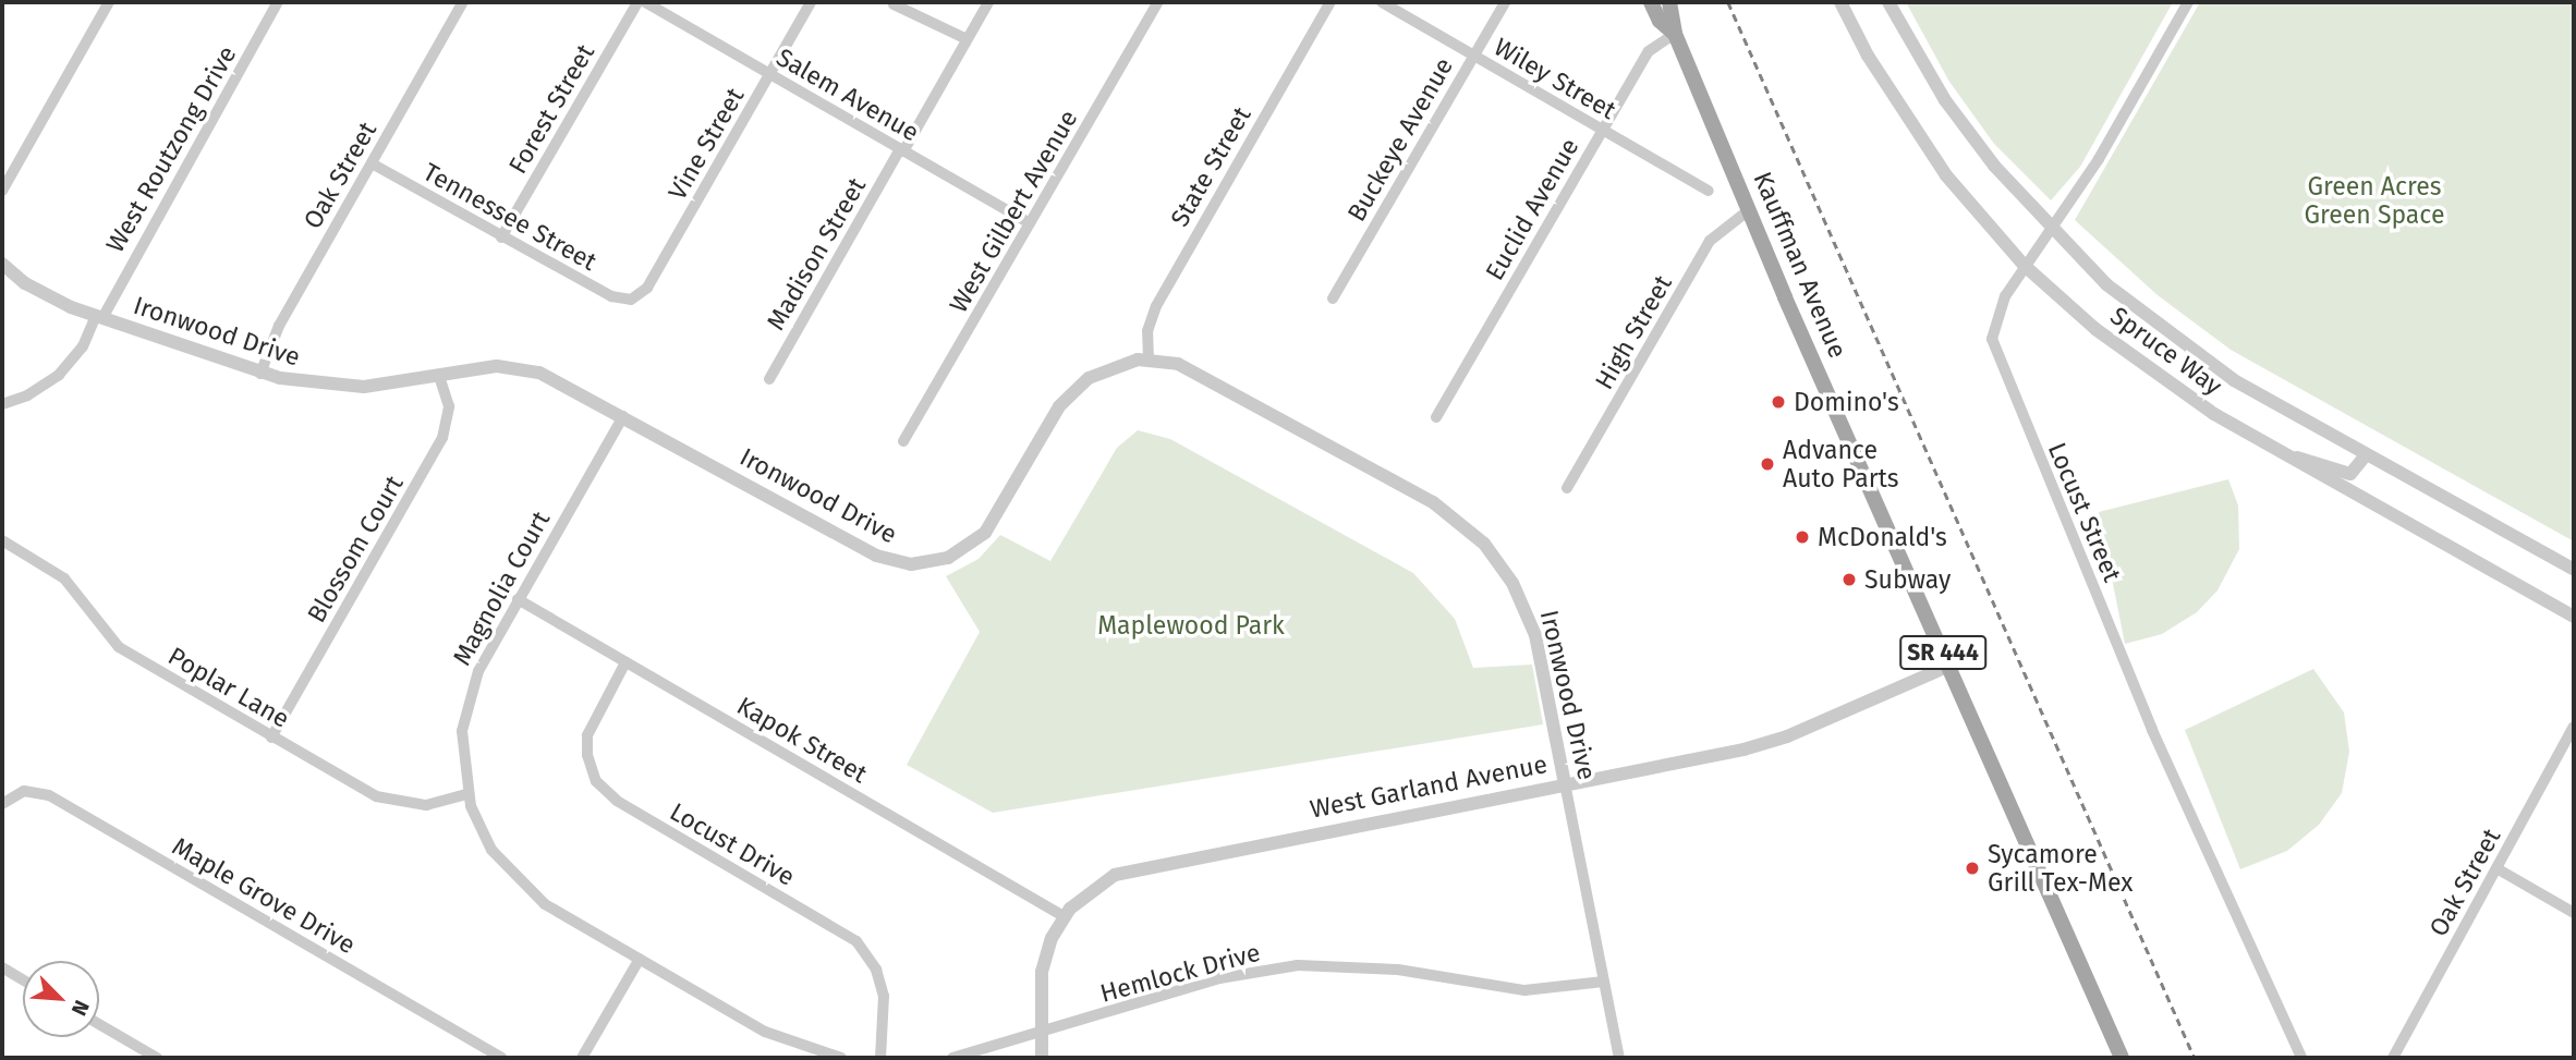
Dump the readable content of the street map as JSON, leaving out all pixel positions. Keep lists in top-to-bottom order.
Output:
{
  "streets": {
    "main road": ["Kauffman Avenue", "SR 444"],
    "street": [
      "Wiley Street",
      "Salem Avenue",
      "Forest Street",
      "Buckeye Avenue",
      "Vine Street",
      "West Routzong Drive",
      "State Street",
      "Oak Street",
      "Euclid Avenue",
      "West Gilbert Avenue",
      "Tennessee Street",
      "Madison Street",
      "Ironwood Drive",
      "High Street",
      "Spruce Way",
      "Locust Street",
      "Blossom Court",
      "Magnolia Court",
      "Poplar Lane",
      "Kapok Street",
      "West Garland Avenue",
      "Locust Drive",
      "Maple Grove Drive",
      "Hemlock Drive"
    ]
  },
  "crossings": [
    ["Wiley Street", "Buckeye Avenue"],
    ["Wiley Street", "Euclid Avenue"],
    ["Salem Avenue", "Vine Street"],
    ["Salem Avenue", "West Gilbert Avenue"],
    ["Salem Avenue", "Madison Street"],
    ["Forest Street", "Tennessee Street"],
    ["Vine Street", "Tennessee Street"],
    ["West Routzong Drive", "Ironwood Drive"],
    ["State Street", "Ironwood Drive"],
    ["Oak Street", "Tennessee Street"],
    ["Oak Street", "Ironwood Drive"],
    ["Euclid Avenue", "Kauffman Avenue"],
    ["Kauffman Avenue", "High Street"],
    ["Kauffman Avenue", "West Garland Avenue"],
    ["Ironwood Drive", "Blossom Court"],
    ["Ironwood Drive", "Magnolia Court"],
    ["Ironwood Drive", "West Garland Avenue"],
    ["Ironwood Drive", "Hemlock Drive"],
    ["Spruce Way", "Locust Street"],
    ["Blossom Court", "Poplar Lane"],
    ["Magnolia Court", "Poplar Lane"],
    ["Magnolia Court", "Kapok Street"],
    ["Kapok Street", "West Garland Avenue"],
    ["Kapok Street", "Locust Drive"],
    ["West Garland Avenue", "Hemlock Drive"]
  ],
  "parks": ["Green Acres Green Space", "Maplewood Park"],
  "places": [
    "Domino's",
    "Advance Auto Parts",
    "McDonald's",
    "Subway",
    "Sycamore Grill Tex-Mex"
  ],
  "north": "bottom right"
}
